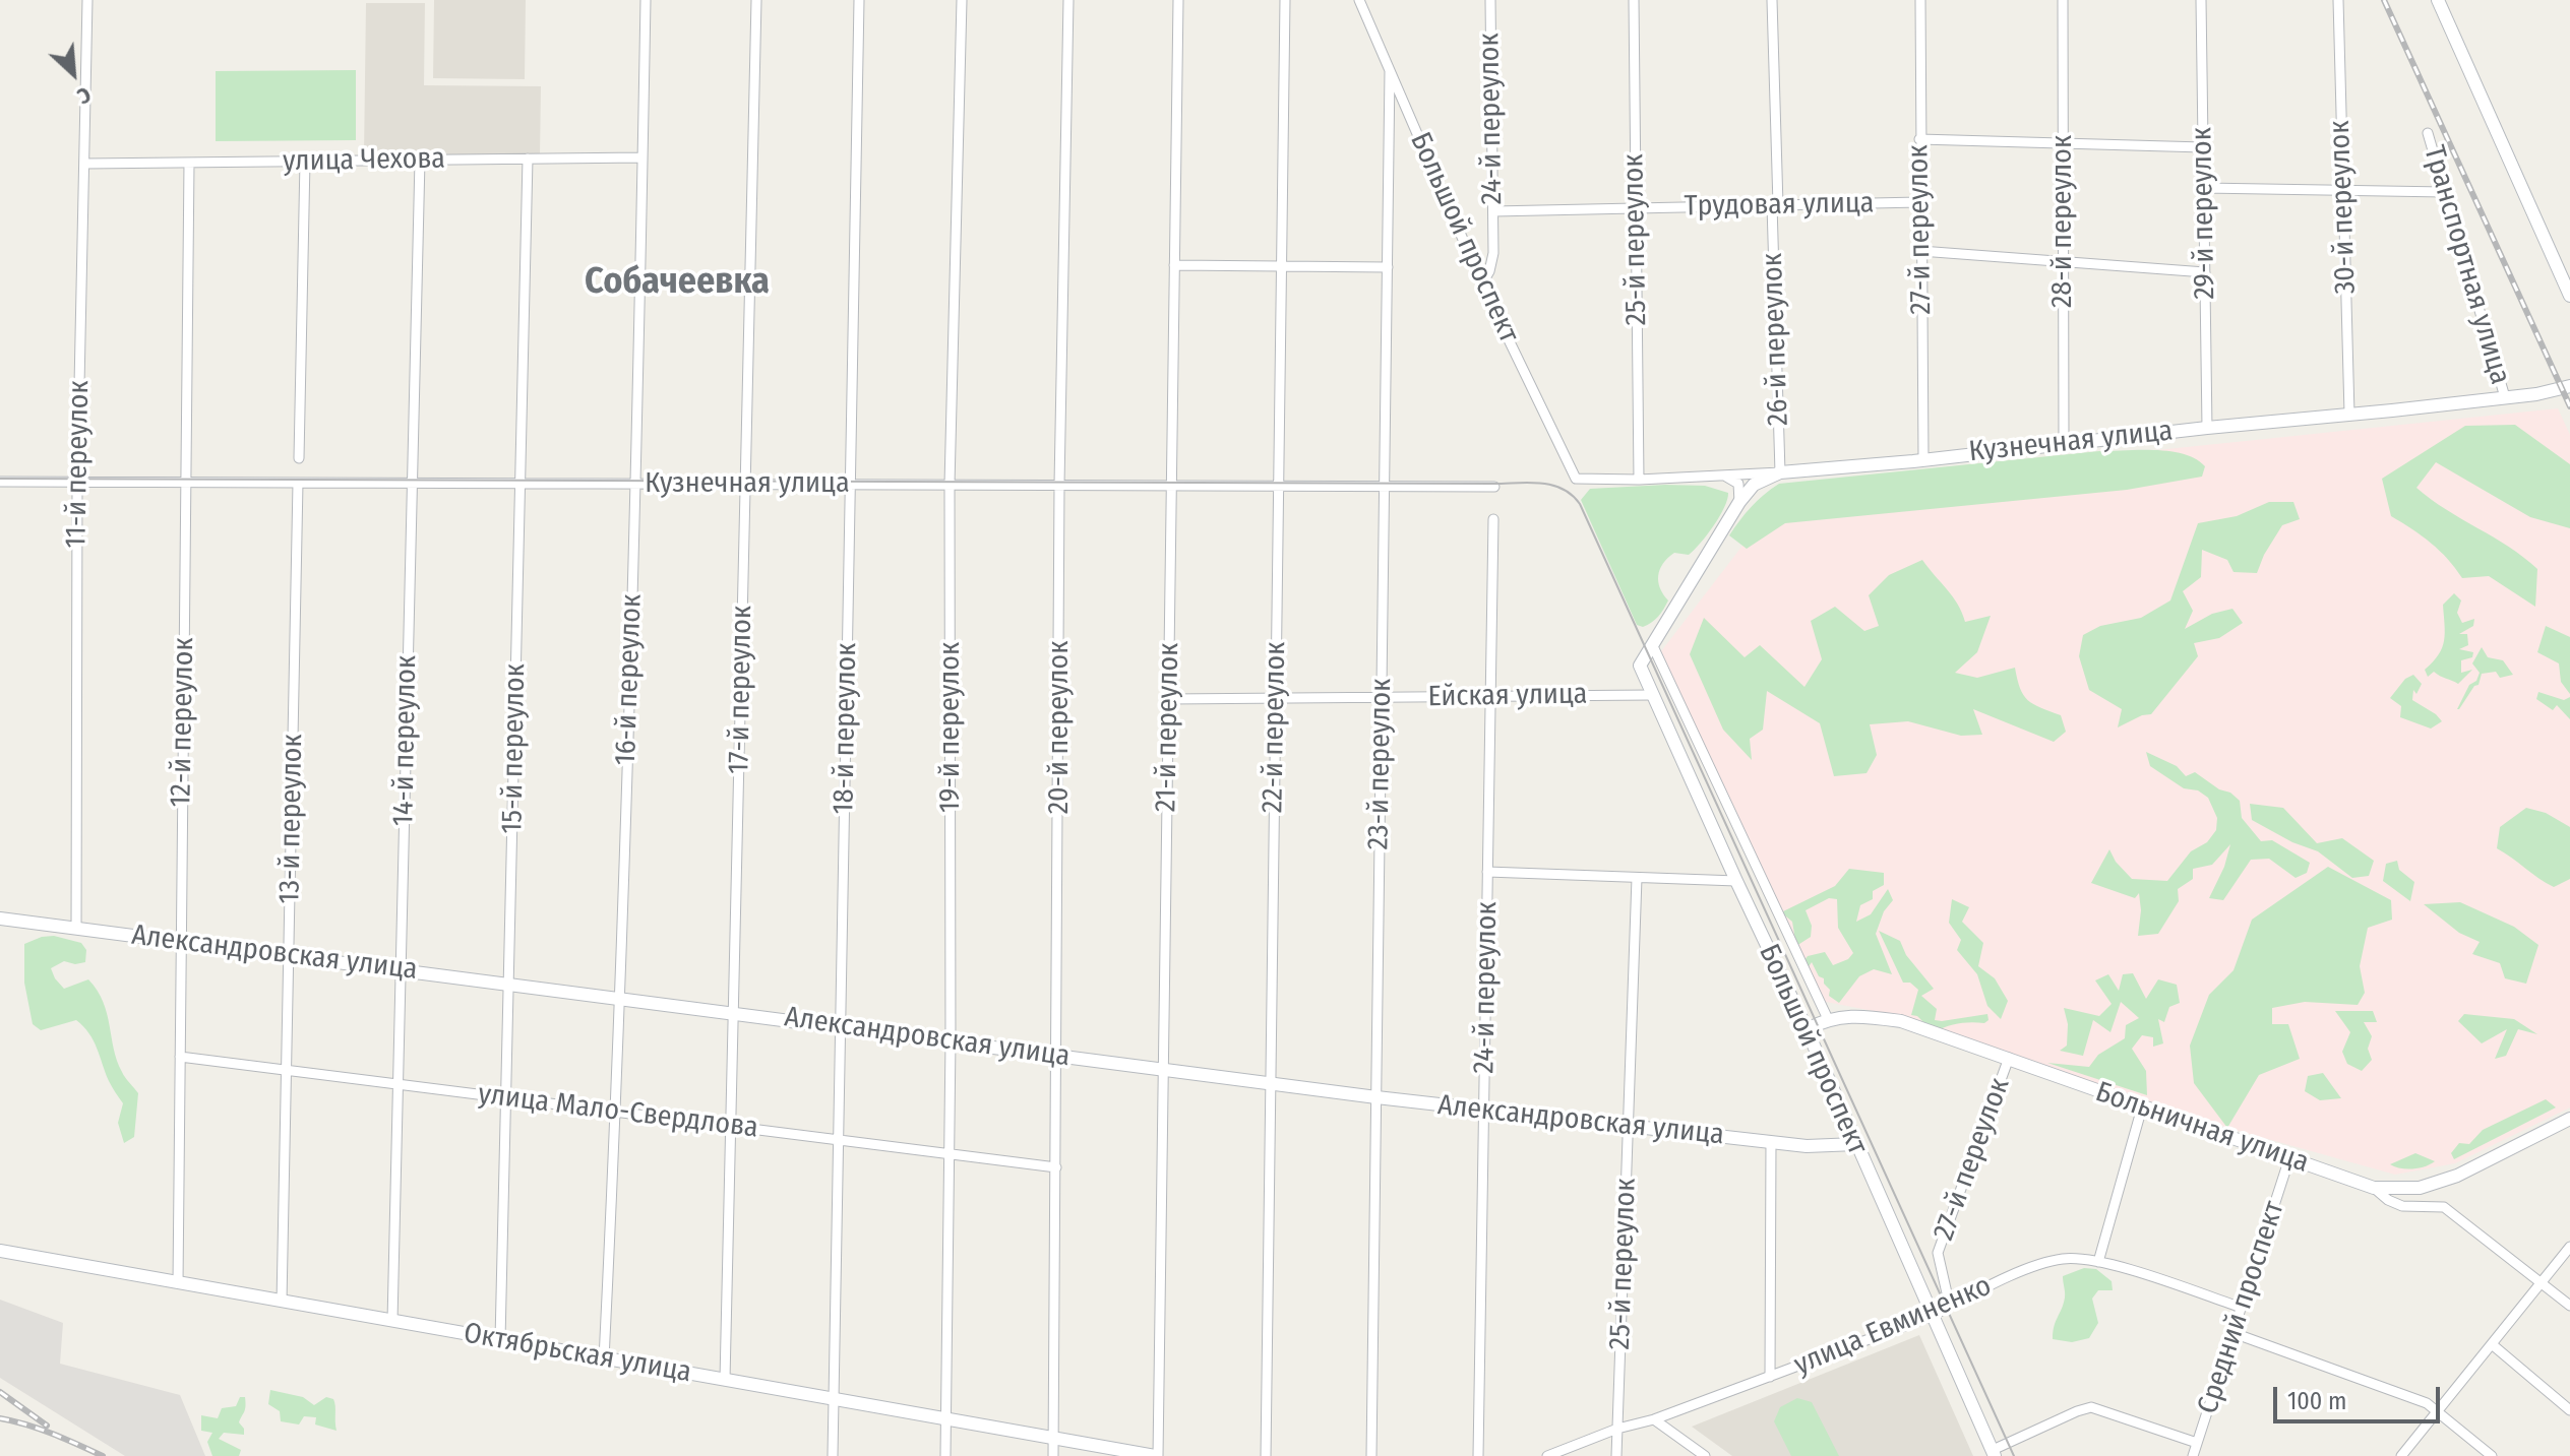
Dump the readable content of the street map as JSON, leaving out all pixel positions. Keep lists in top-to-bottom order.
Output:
{
  "streets": {
    "main road": [
      "Большой проспект",
      "Кузнечная улица",
      "Александровская улица",
      "Больничная улица",
      "Октябрьская улица"
    ],
    "street": [
      "24-й переулок",
      "улица Чехова",
      "Трудовая улица",
      "30-й переулок",
      "29-й переулок",
      "28-й переулок",
      "27-й переулок",
      "25-й переулок",
      "Транспортная улица",
      "26-й переулок",
      "11-й переулок",
      "16-й переулок",
      "17-й переулок",
      "Ейская улица",
      "12-й переулок",
      "19-й переулок",
      "20-й переулок",
      "21-й переулок",
      "22-й переулок",
      "18-й переулок",
      "14-й переулок",
      "15-й переулок",
      "23-й переулок",
      "13-й переулок",
      "улица Мало-Свердлова",
      "Средний проспект",
      "улица Евминенко"
    ]
  },
  "crossings": [
    ["24-й переулок", "Трудовая улица"],
    ["24-й переулок", "Большой проспект"],
    ["24-й переулок", "Ейская улица"],
    ["24-й переулок", "Александровская улица"],
    ["улица Чехова", "11-й переулок"],
    ["улица Чехова", "16-й переулок"],
    ["улица Чехова", "12-й переулок"],
    ["улица Чехова", "14-й переулок"],
    ["улица Чехова", "15-й переулок"],
    ["Трудовая улица", "27-й переулок"],
    ["Трудовая улица", "25-й переулок"],
    ["Трудовая улица", "26-й переулок"],
    ["30-й переулок", "Кузнечная улица"],
    ["29-й переулок", "Кузнечная улица"],
    ["28-й переулок", "Кузнечная улица"],
    ["27-й переулок", "Кузнечная улица"],
    ["27-й переулок", "Больничная улица"],
    ["27-й переулок", "улица Евминенко"],
    ["Большой проспект", "26-й переулок"],
    ["Большой проспект", "Кузнечная улица"],
    ["Большой проспект", "Ейская улица"],
    ["Большой проспект", "23-й переулок"],
    ["Большой проспект", "Александровская улица"],
    ["Большой проспект", "Больничная улица"],
    ["Большой проспект", "улица Евминенко"],
    ["25-й переулок", "Кузнечная улица"],
    ["25-й переулок", "Александровская улица"],
    ["25-й переулок", "улица Евминенко"],
    ["Транспортная улица", "Кузнечная улица"],
    ["26-й переулок", "Кузнечная улица"],
    ["Кузнечная улица", "11-й переулок"],
    ["Кузнечная улица", "16-й переулок"],
    ["Кузнечная улица", "17-й переулок"],
    ["Кузнечная улица", "12-й переулок"],
    ["Кузнечная улица", "19-й переулок"],
    ["Кузнечная улица", "20-й переулок"],
    ["Кузнечная улица", "21-й переулок"],
    ["Кузнечная улица", "22-й переулок"],
    ["Кузнечная улица", "18-й переулок"],
    ["Кузнечная улица", "14-й переулок"],
    ["Кузнечная улица", "15-й переулок"],
    ["Кузнечная улица", "23-й переулок"],
    ["Кузнечная улица", "13-й переулок"],
    ["11-й переулок", "Александровская улица"],
    ["16-й переулок", "Александровская улица"],
    ["16-й переулок", "улица Мало-Свердлова"],
    ["16-й переулок", "Октябрьская улица"],
    ["17-й переулок", "Александровская улица"],
    ["17-й переулок", "улица Мало-Свердлова"],
    ["17-й переулок", "Октябрьская улица"],
    ["Ейская улица", "21-й переулок"],
    ["Ейская улица", "22-й переулок"],
    ["Ейская улица", "23-й переулок"],
    ["12-й переулок", "Александровская улица"],
    ["12-й переулок", "улица Мало-Свердлова"],
    ["12-й переулок", "Октябрьская улица"],
    ["19-й переулок", "Александровская улица"],
    ["19-й переулок", "улица Мало-Свердлова"],
    ["19-й переулок", "Октябрьская улица"],
    ["20-й переулок", "Александровская улица"],
    ["20-й переулок", "улица Мало-Свердлова"],
    ["20-й переулок", "Октябрьская улица"],
    ["21-й переулок", "Александровская улица"],
    ["21-й переулок", "Октябрьская улица"],
    ["22-й переулок", "Александровская улица"],
    ["18-й переулок", "Александровская улица"],
    ["18-й переулок", "улица Мало-Свердлова"],
    ["18-й переулок", "Октябрьская улица"],
    ["14-й переулок", "Александровская улица"],
    ["14-й переулок", "улица Мало-Свердлова"],
    ["14-й переулок", "Октябрьская улица"],
    ["15-й переулок", "Александровская улица"],
    ["15-й переулок", "улица Мало-Свердлова"],
    ["15-й переулок", "Октябрьская улица"],
    ["23-й переулок", "Александровская улица"],
    ["13-й переулок", "Александровская улица"],
    ["13-й переулок", "улица Мало-Свердлова"],
    ["13-й переулок", "Октябрьская улица"],
    ["Больничная улица", "Средний проспект"],
    ["Средний проспект", "улица Евминенко"]
  ],
  "districts": ["Собачеевка"],
  "scale_bar": "100 m",
  "north": "bottom right"
}
